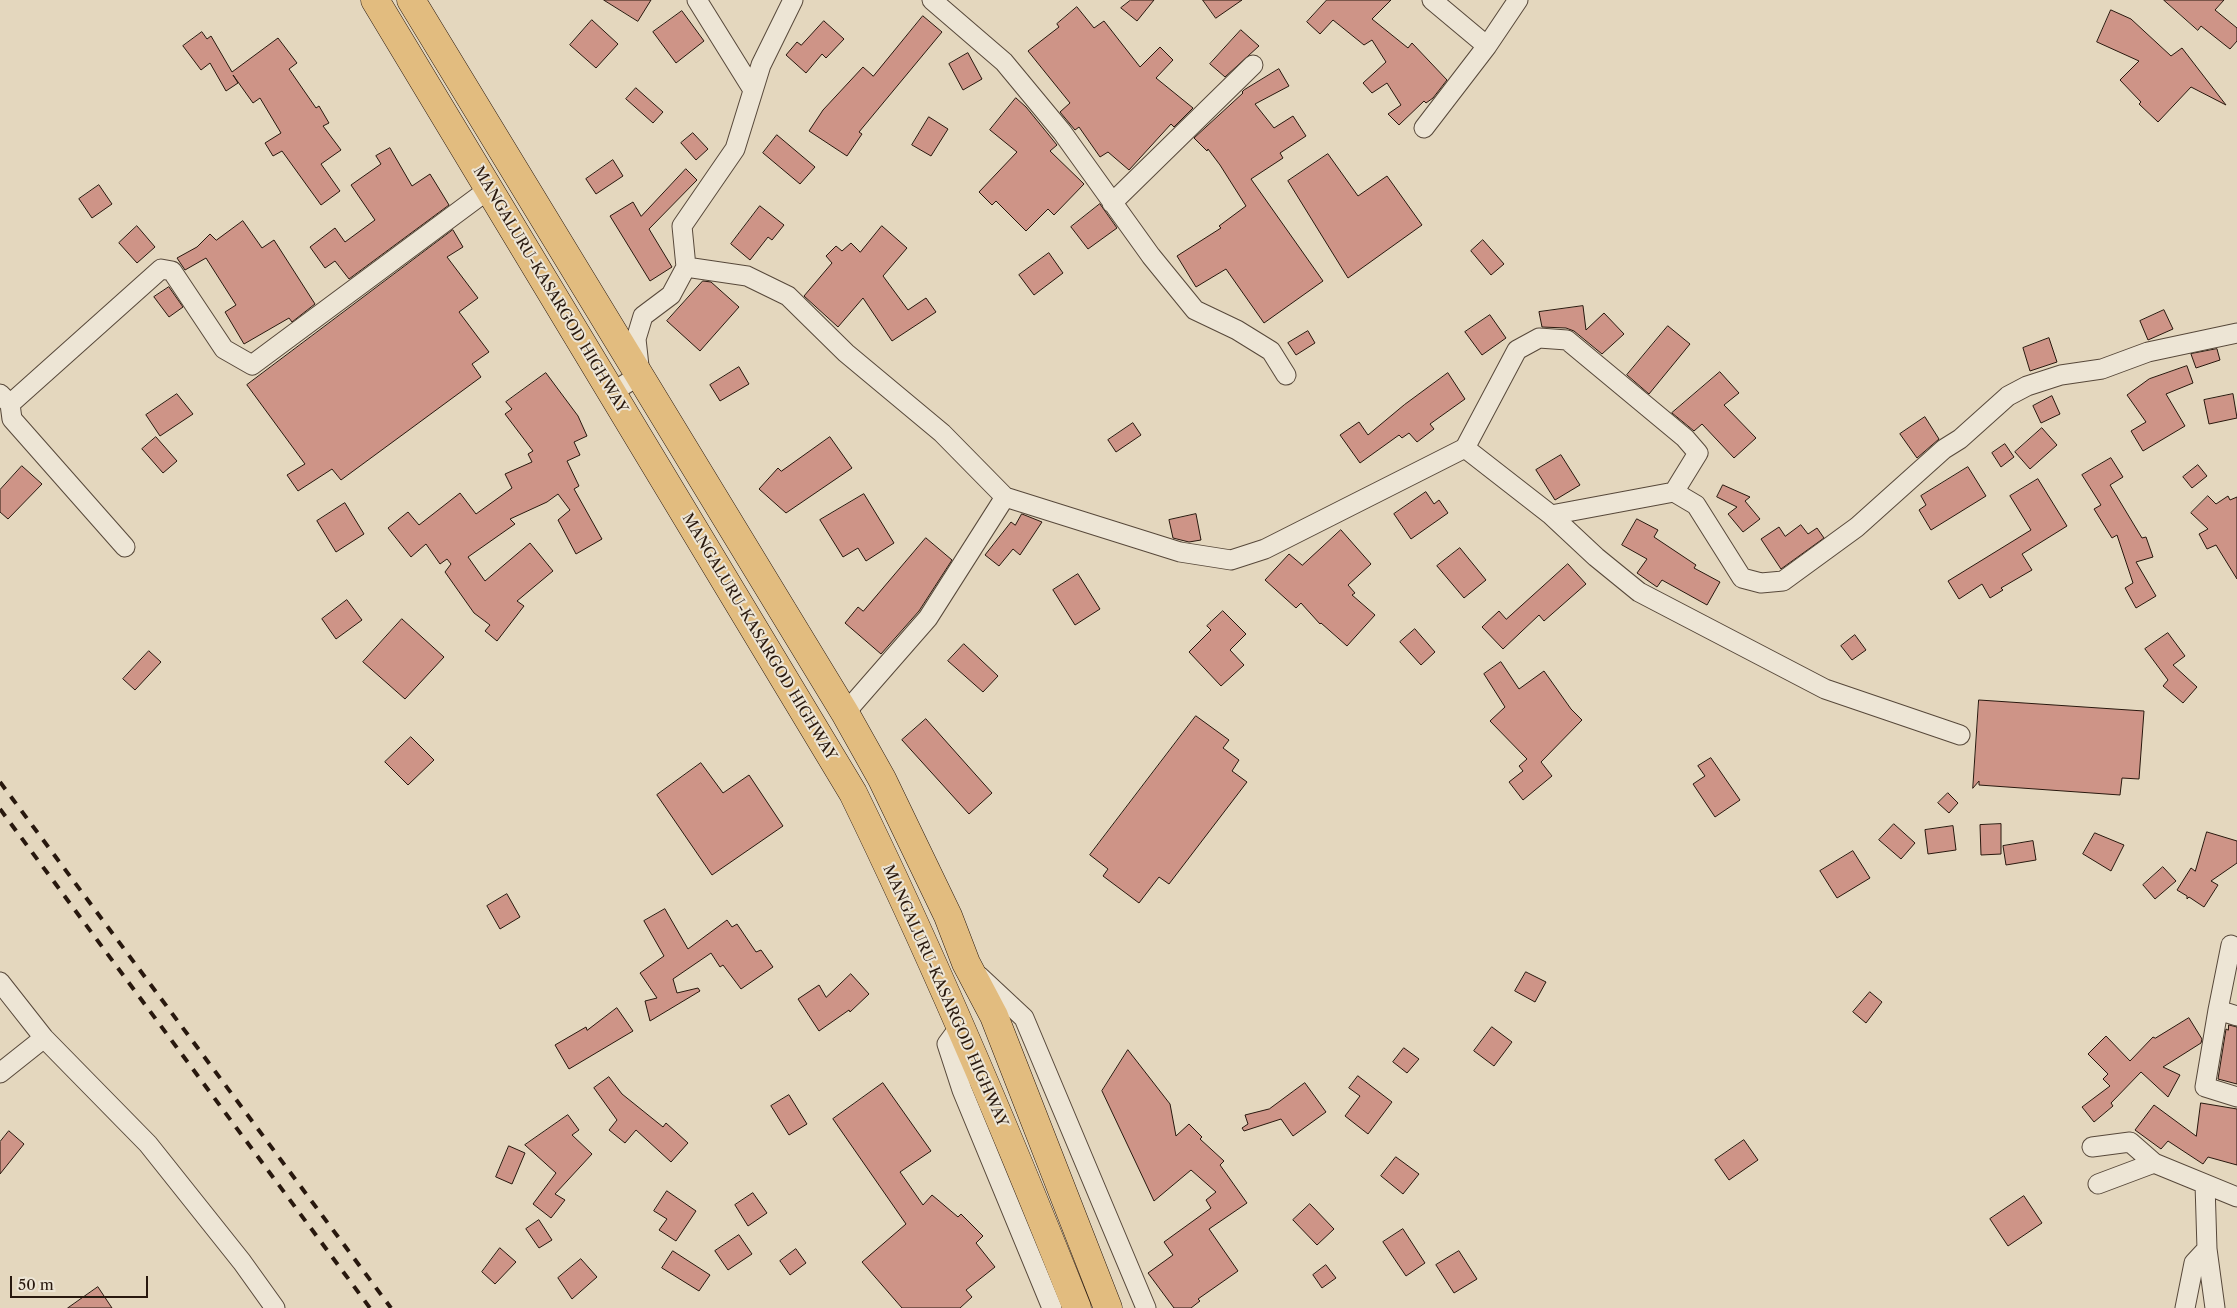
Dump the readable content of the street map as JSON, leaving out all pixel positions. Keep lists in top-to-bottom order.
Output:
{
  "streets": {
    "highway": ["MANGALURU-KASARGOD HIGHWAY"]
  },
  "scale_bar": "50 m"
}
